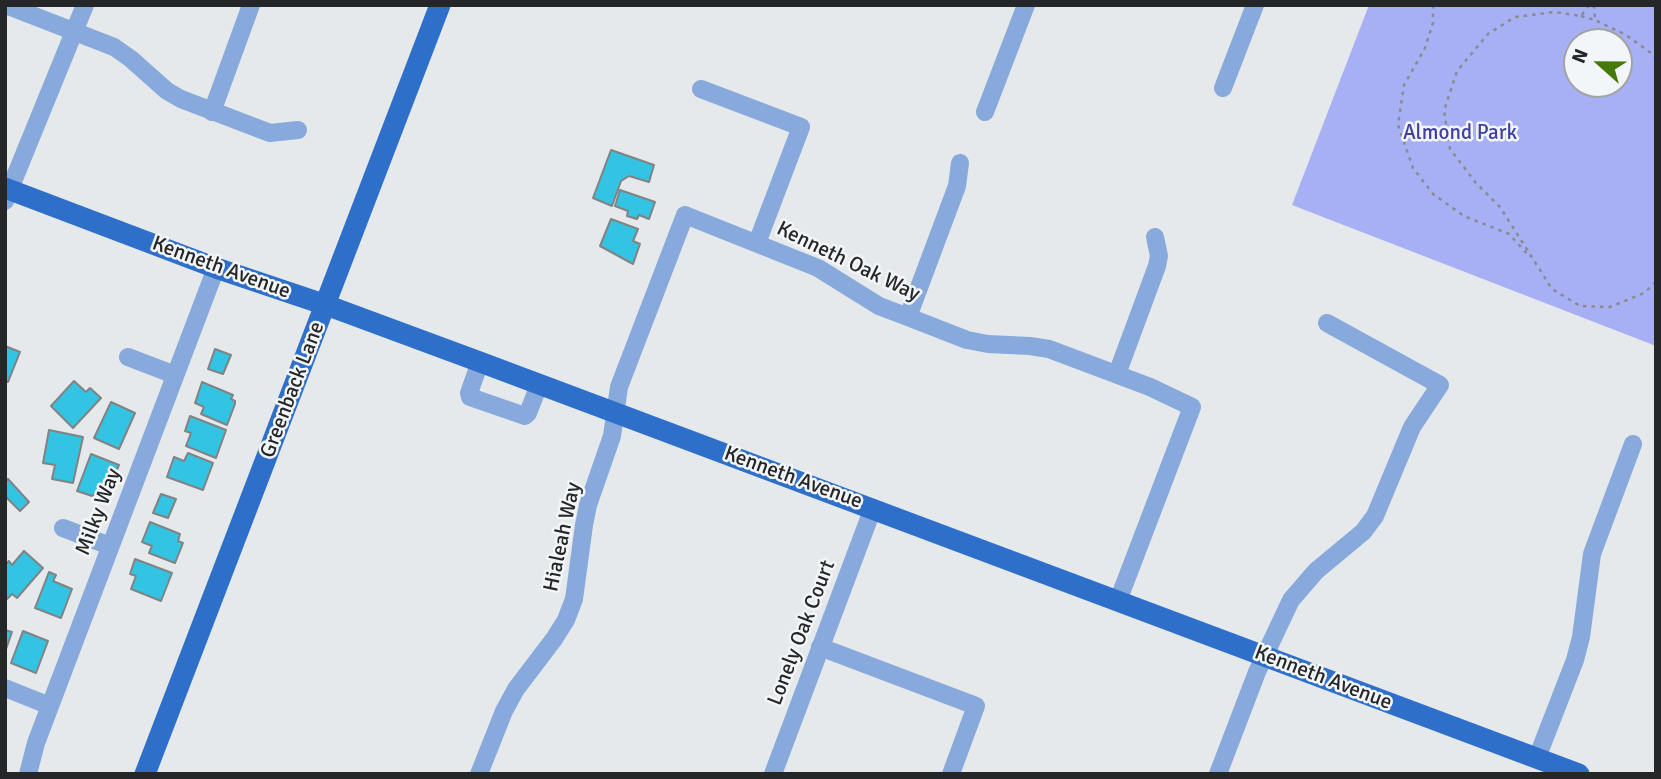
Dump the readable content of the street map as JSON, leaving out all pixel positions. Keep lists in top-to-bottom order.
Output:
{
  "streets": {
    "main road": ["Kenneth Avenue", "Greenback Lane"],
    "street": [
      "Kenneth Oak Way",
      "Milky Way",
      "Hialeah Way",
      "Lonely Oak Court"
    ]
  },
  "crossings": [
    ["Kenneth Oak Way", "Kenneth Avenue"],
    ["Kenneth Oak Way", "Hialeah Way"],
    ["Kenneth Avenue", "Greenback Lane"],
    ["Kenneth Avenue", "Milky Way"],
    ["Kenneth Avenue", "Hialeah Way"],
    ["Kenneth Avenue", "Lonely Oak Court"]
  ],
  "parks": ["Almond Park"],
  "north": "left"
}
